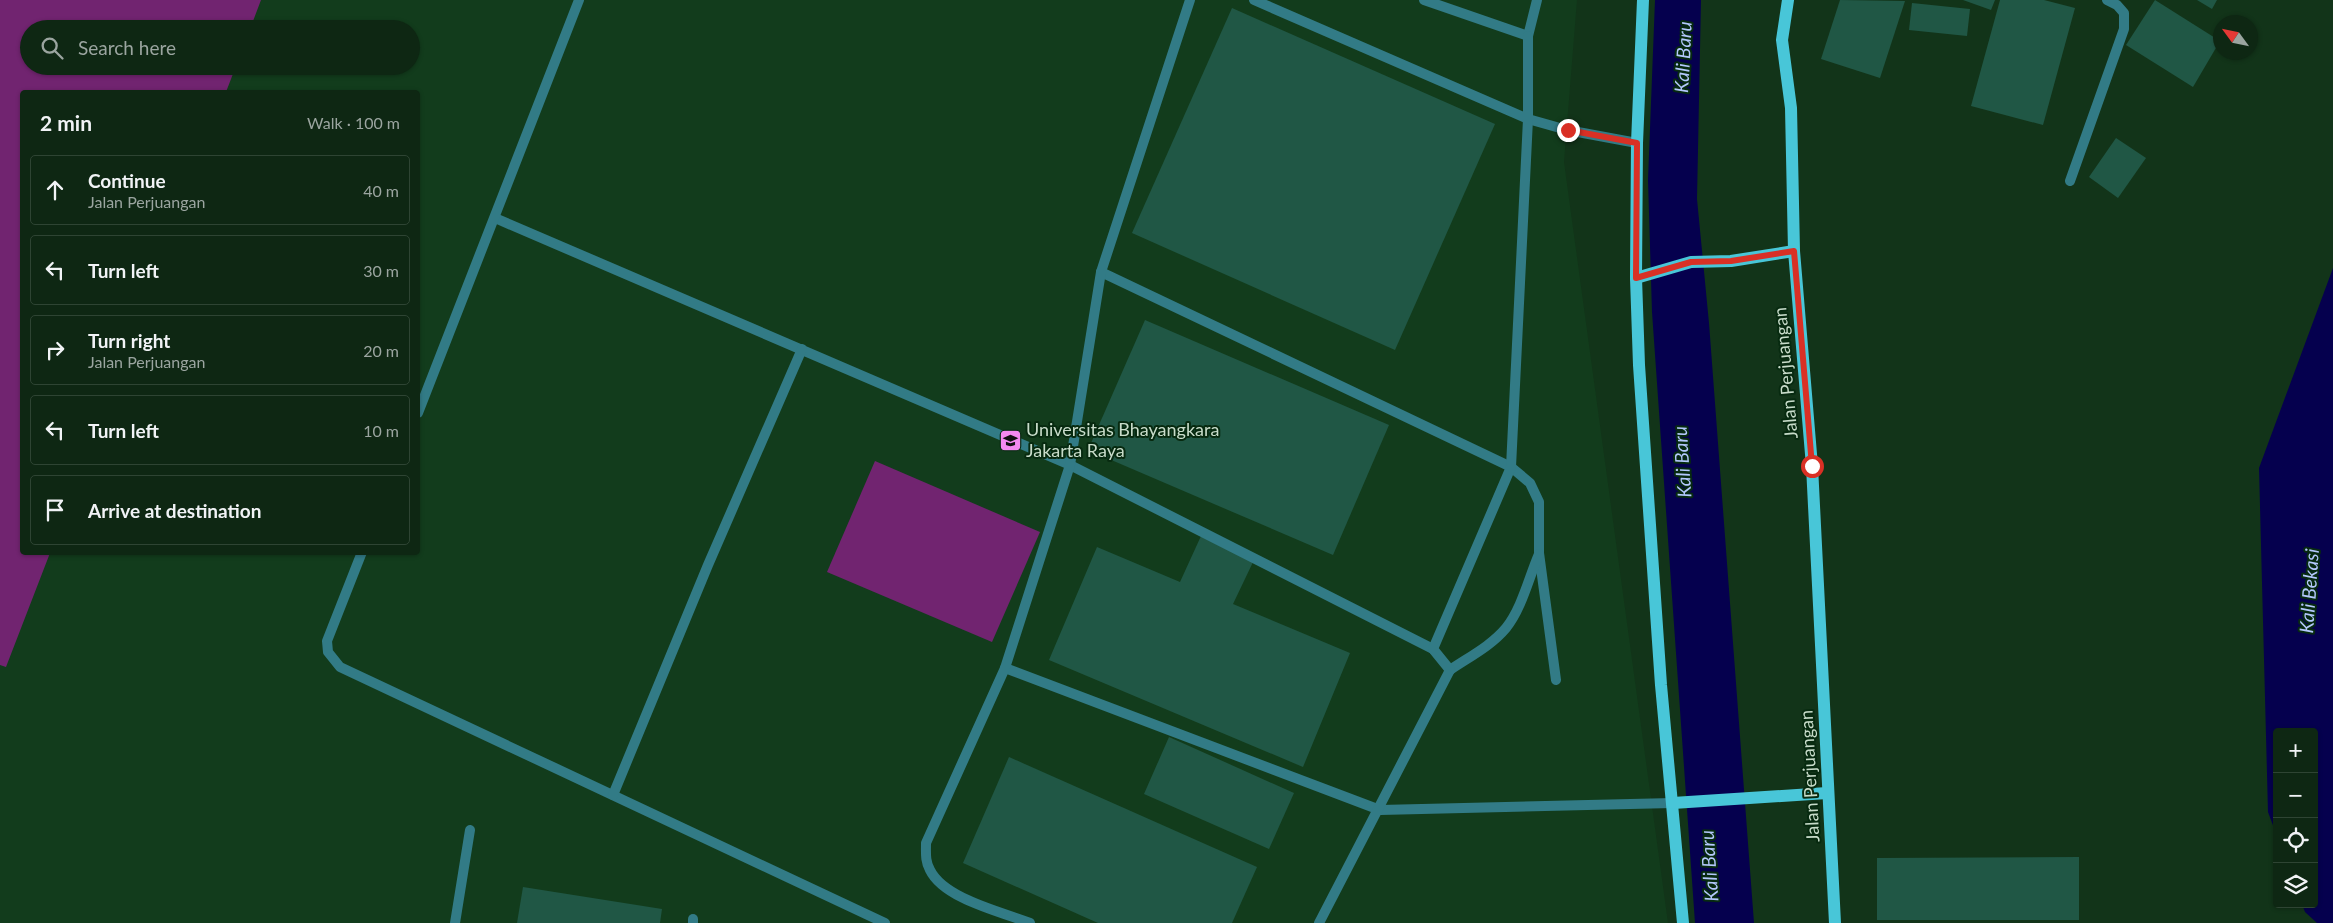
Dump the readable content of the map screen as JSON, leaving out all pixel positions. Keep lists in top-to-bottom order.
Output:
{
  "streets": {
    "main road": ["Jalan Perjuangan"]
  },
  "water": ["Kali Baru", "Kali Bekasi"],
  "places": {
    "school or university": ["Universitas Bhayangkara Jakarta Raya"]
  },
  "north": "top left",
  "page": {
    "search": "Search here",
    "heading": ["2 min", "Walk · 100 m"],
    "list": [
      ["Continue", "Jalan Perjuangan", "40 m"],
      ["Turn left", "30 m"],
      ["Turn right", "Jalan Perjuangan", "20 m"],
      ["Turn left", "10 m"],
      "Arrive at destination"
    ],
    "map_buttons": ["+", "−"]
  }
}
